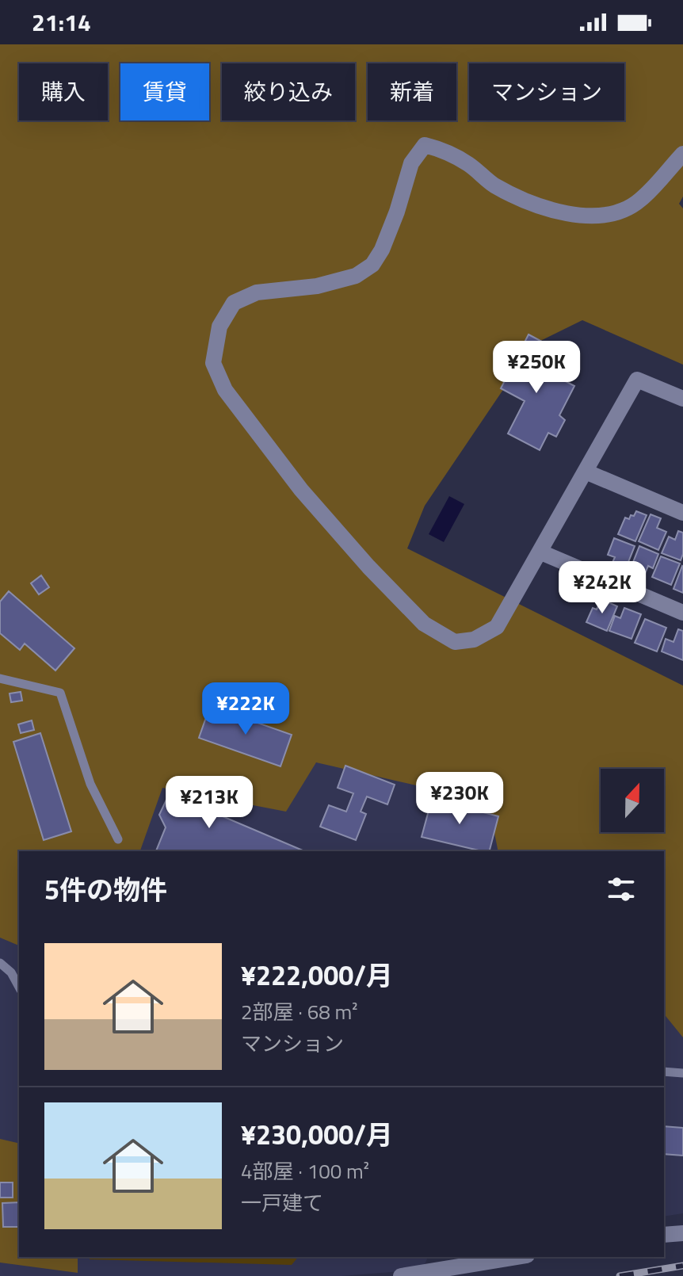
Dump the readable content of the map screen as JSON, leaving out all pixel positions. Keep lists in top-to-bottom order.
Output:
{
  "north": "top",
  "page": {
    "status": "21:14",
    "chip": [
      "購入",
      "賃貸",
      "絞り込み",
      "新着",
      "マンション"
    ],
    "price": [
      "¥250K",
      "¥242K",
      "¥222K",
      "¥230K",
      "¥213K"
    ],
    "heading": "5件の物件",
    "list": [
      {
        "name": "¥222,000/月",
        "note": "2部屋 · 68 m² · マンション"
      },
      {
        "name": "¥230,000/月",
        "note": "4部屋 · 100 m² · 一戸建て"
      }
    ]
  }
}
